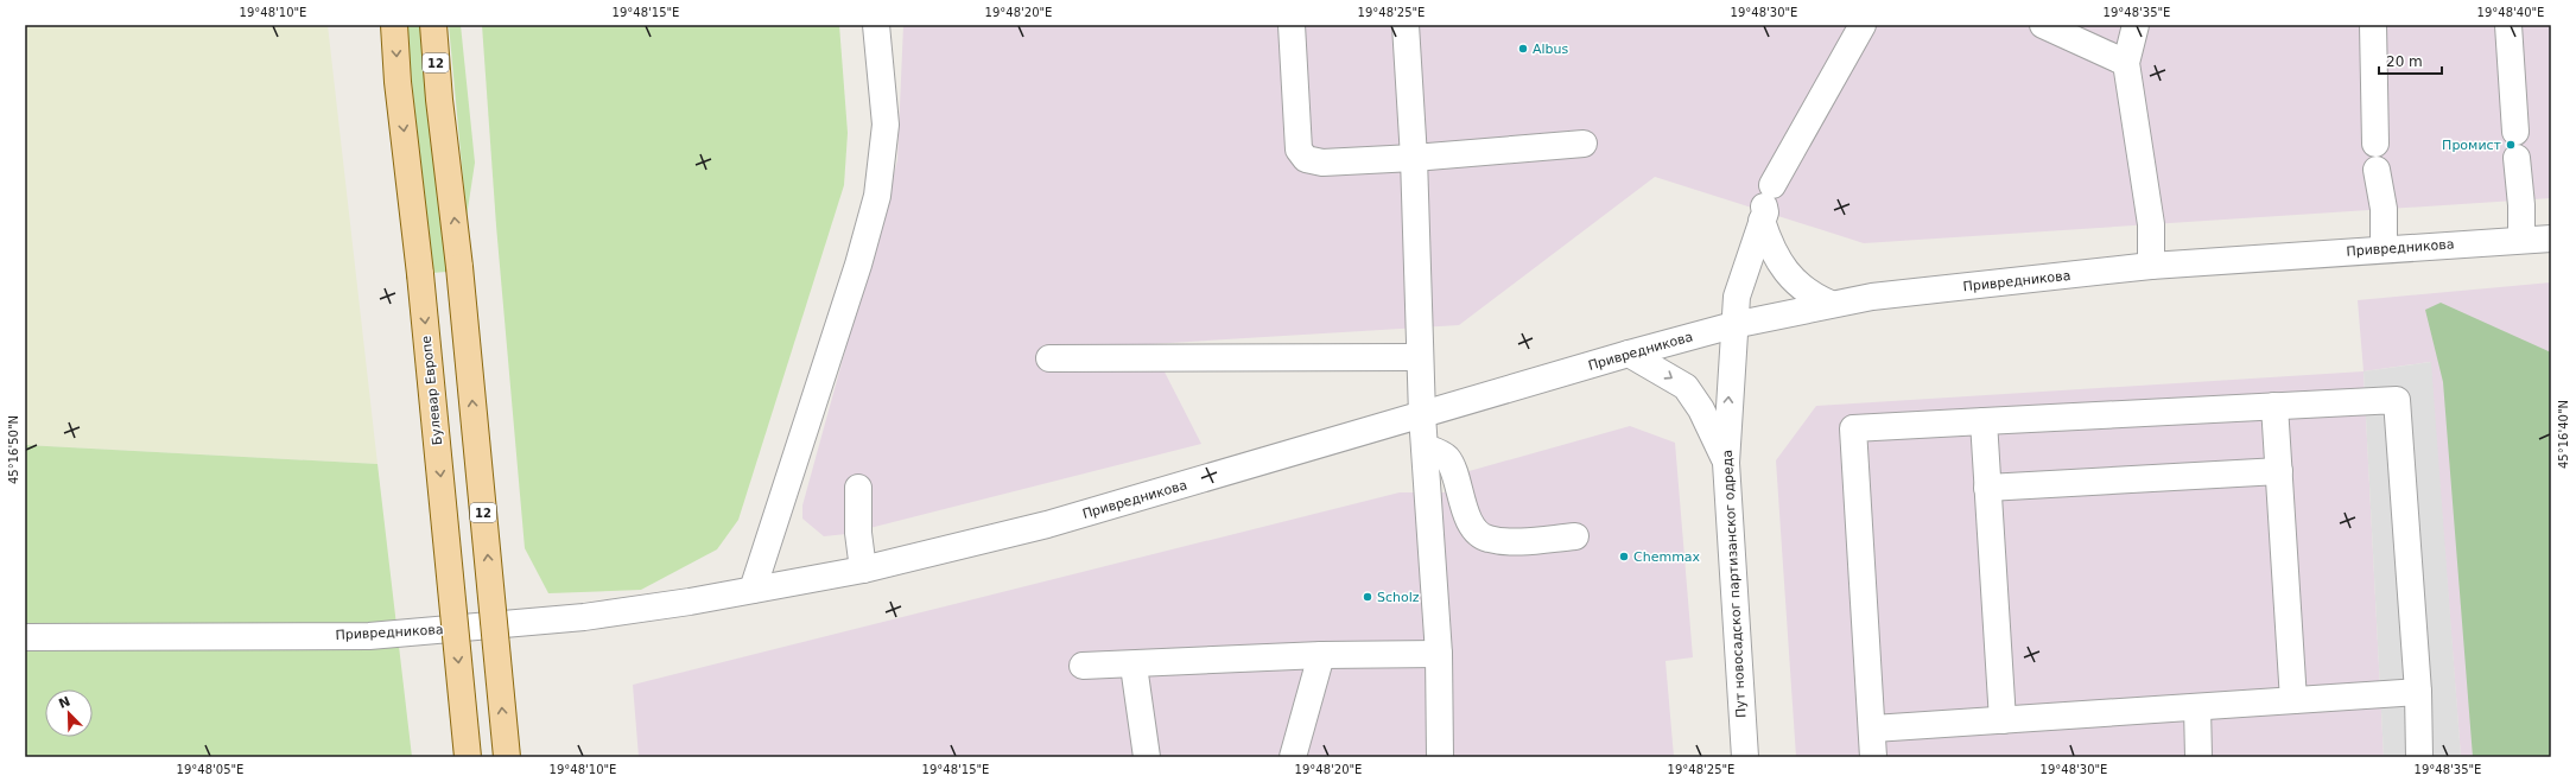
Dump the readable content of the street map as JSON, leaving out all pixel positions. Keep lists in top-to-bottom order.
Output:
{
  "streets": {
    "main road": ["12", "Булевар Европе"],
    "street": ["Привредникова", "Пут новосадског партизанског одреда"]
  },
  "crossings": [
    ["Привредникова", "Пут новосадског партизанског одреда"]
  ],
  "places": [
    "Albus",
    "Промист",
    "Chemmax",
    "Scholz"
  ],
  "scale_bar": "20 m",
  "north": "top left",
  "coordinates": [
    "19°48'10\"E",
    "19°48'15\"E",
    "19°48'20\"E",
    "19°48'25\"E",
    "19°48'30\"E",
    "19°48'35\"E",
    "19°48'40\"E",
    "45°16'40\"N",
    "45°16'50\"N",
    "19°48'05\"E"
  ]
}
